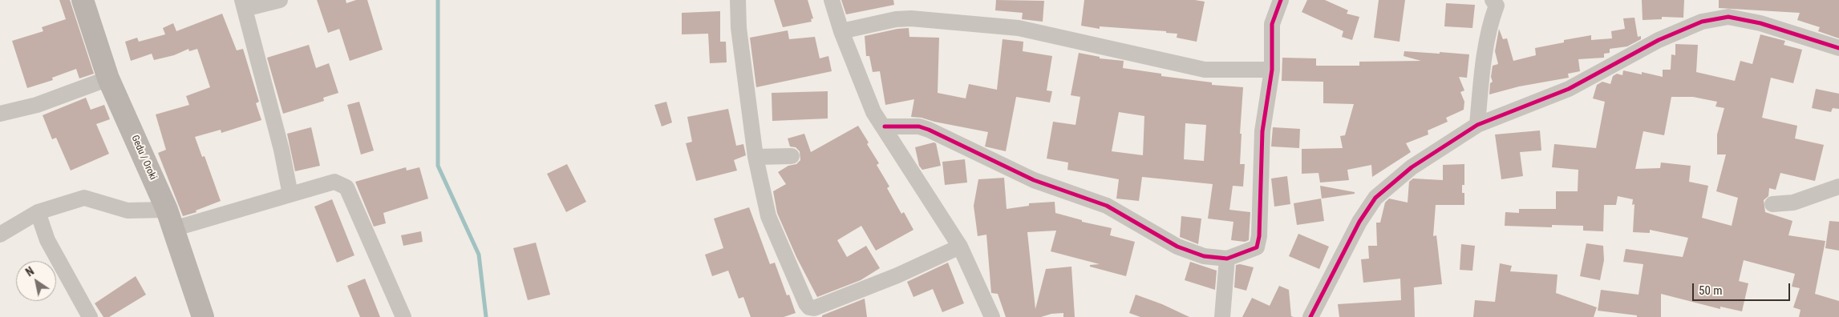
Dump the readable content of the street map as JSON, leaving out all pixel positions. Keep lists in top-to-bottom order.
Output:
{
  "streets": {
    "street": ["Gedu / Oroki"]
  },
  "scale_bar": "50 m",
  "north": "top left"
}
